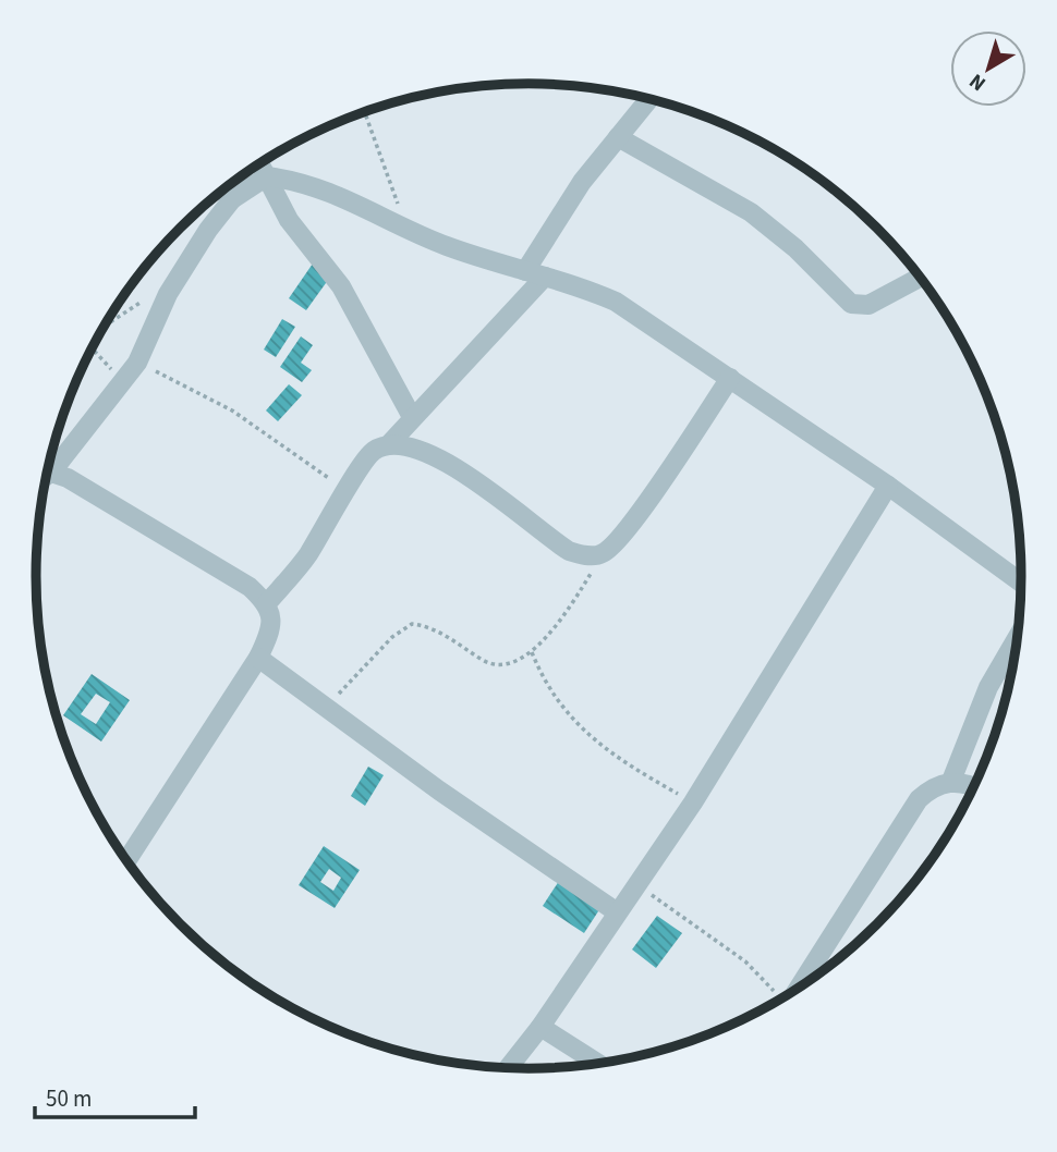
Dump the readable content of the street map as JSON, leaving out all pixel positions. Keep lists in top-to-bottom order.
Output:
{
  "scale_bar": "50 m",
  "north": "bottom left"
}
